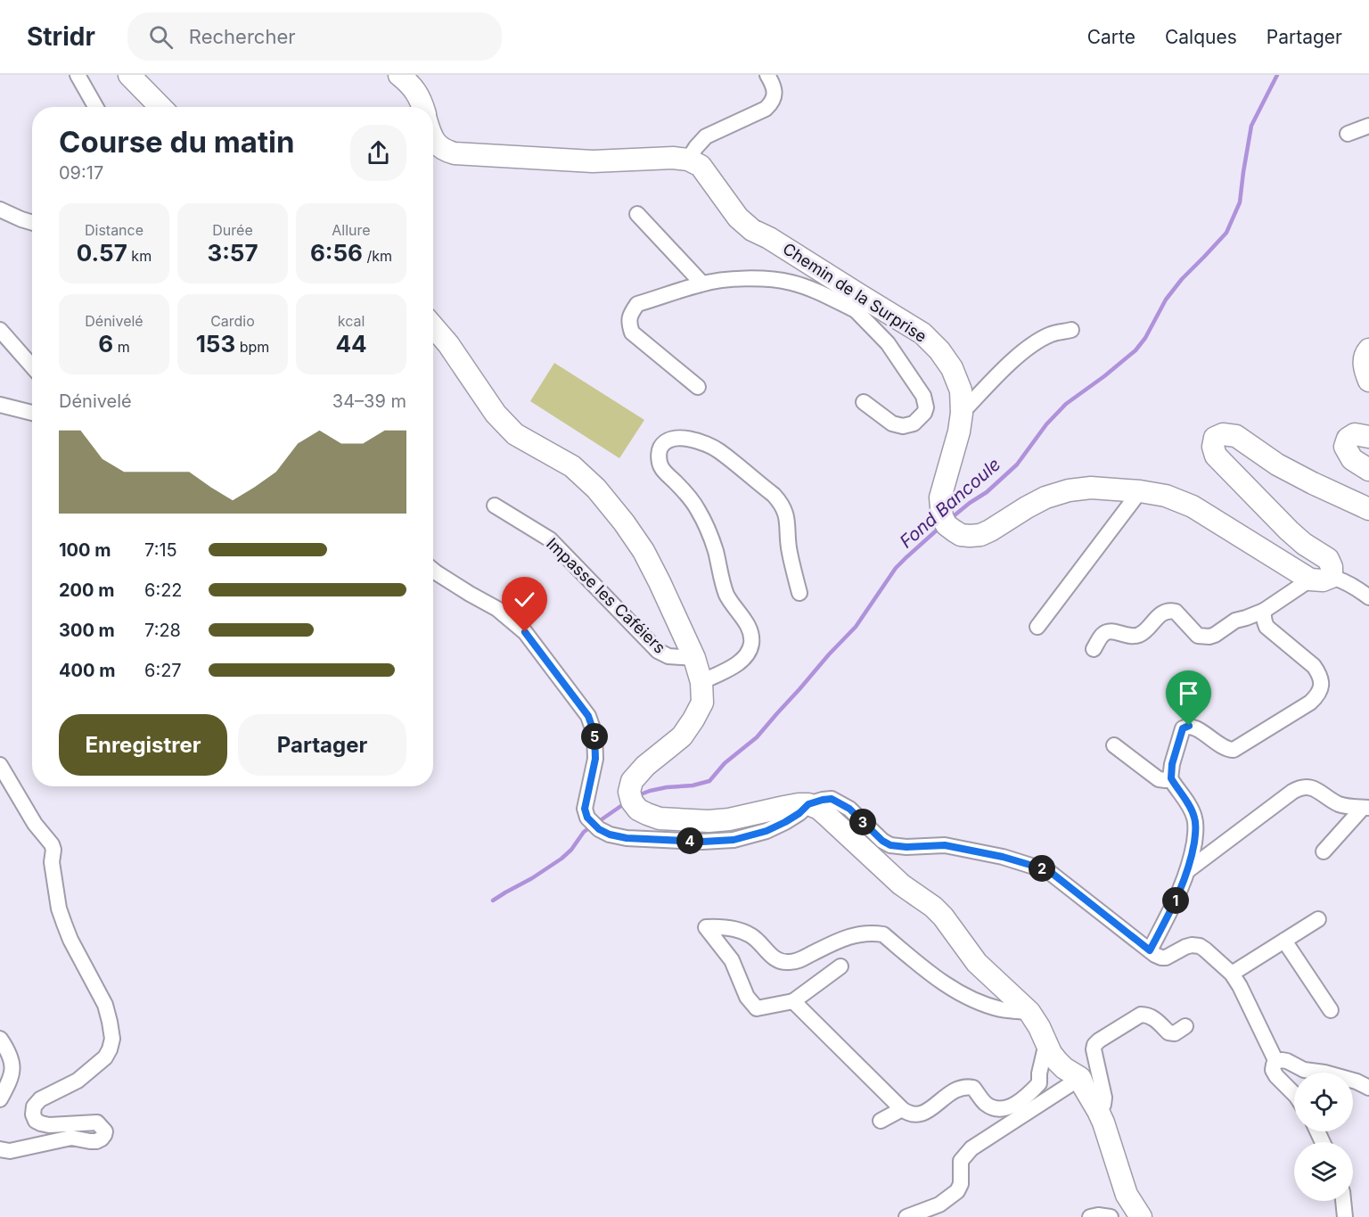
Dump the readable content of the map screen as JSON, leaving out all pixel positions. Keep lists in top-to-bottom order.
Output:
{
  "streets": {
    "main road": ["Chemin de la Surprise"],
    "street": ["Impasse les Caféiers"]
  },
  "water": ["Fond Bancoule"],
  "page": {
    "header": "Stridr",
    "search": "Rechercher",
    "nav": ["Carte", "Calques", "Partager"],
    "heading": ["Course du matin", "09:17"],
    "stats": [
      ["Distance", "0.57 km"],
      ["Durée", "3:57"],
      ["Allure", "6:56 /km"],
      ["Dénivelé", "6 m"],
      ["Cardio", "153 bpm"],
      ["kcal", "44"]
    ],
    "chart": ["Dénivelé", "34–39 m"],
    "list": [
      {
        "name": "100 m",
        "note": "7:15"
      },
      {
        "name": "200 m",
        "note": "6:22"
      },
      {
        "name": "300 m",
        "note": "7:28"
      },
      {
        "name": "400 m",
        "note": "6:27"
      }
    ],
    "buttons": ["Enregistrer", "Partager"],
    "pins": [
      "5",
      "3",
      "4",
      "2",
      "1"
    ]
  }
}
